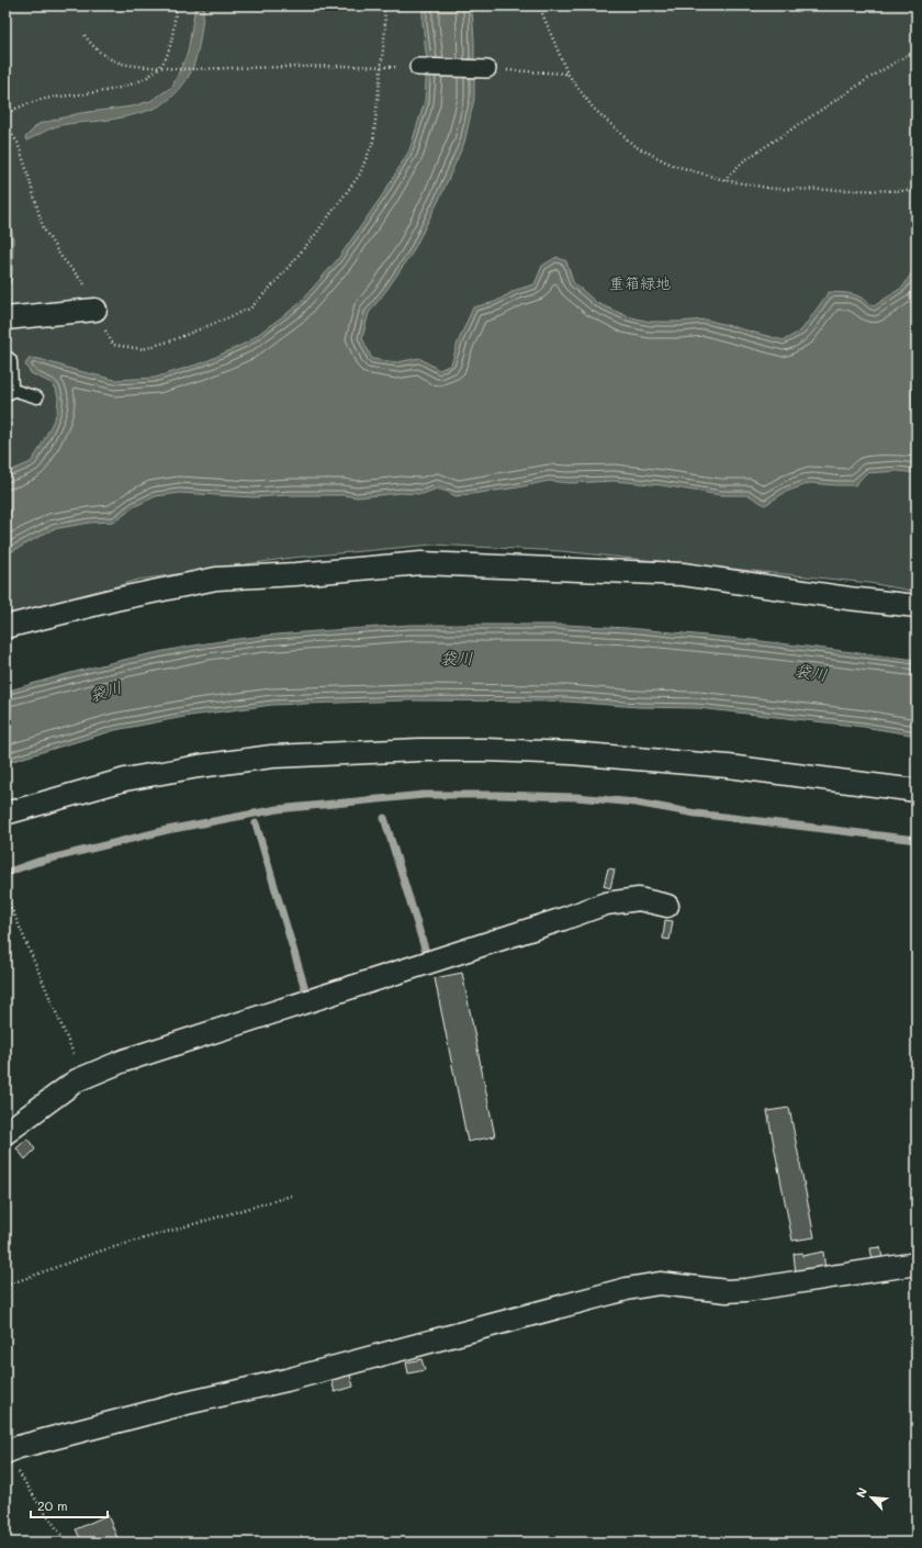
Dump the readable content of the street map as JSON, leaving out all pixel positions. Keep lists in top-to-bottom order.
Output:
{
  "water": ["袋川"],
  "parks": ["重箱緑地"],
  "scale_bar": "20 m",
  "north": "top left"
}
